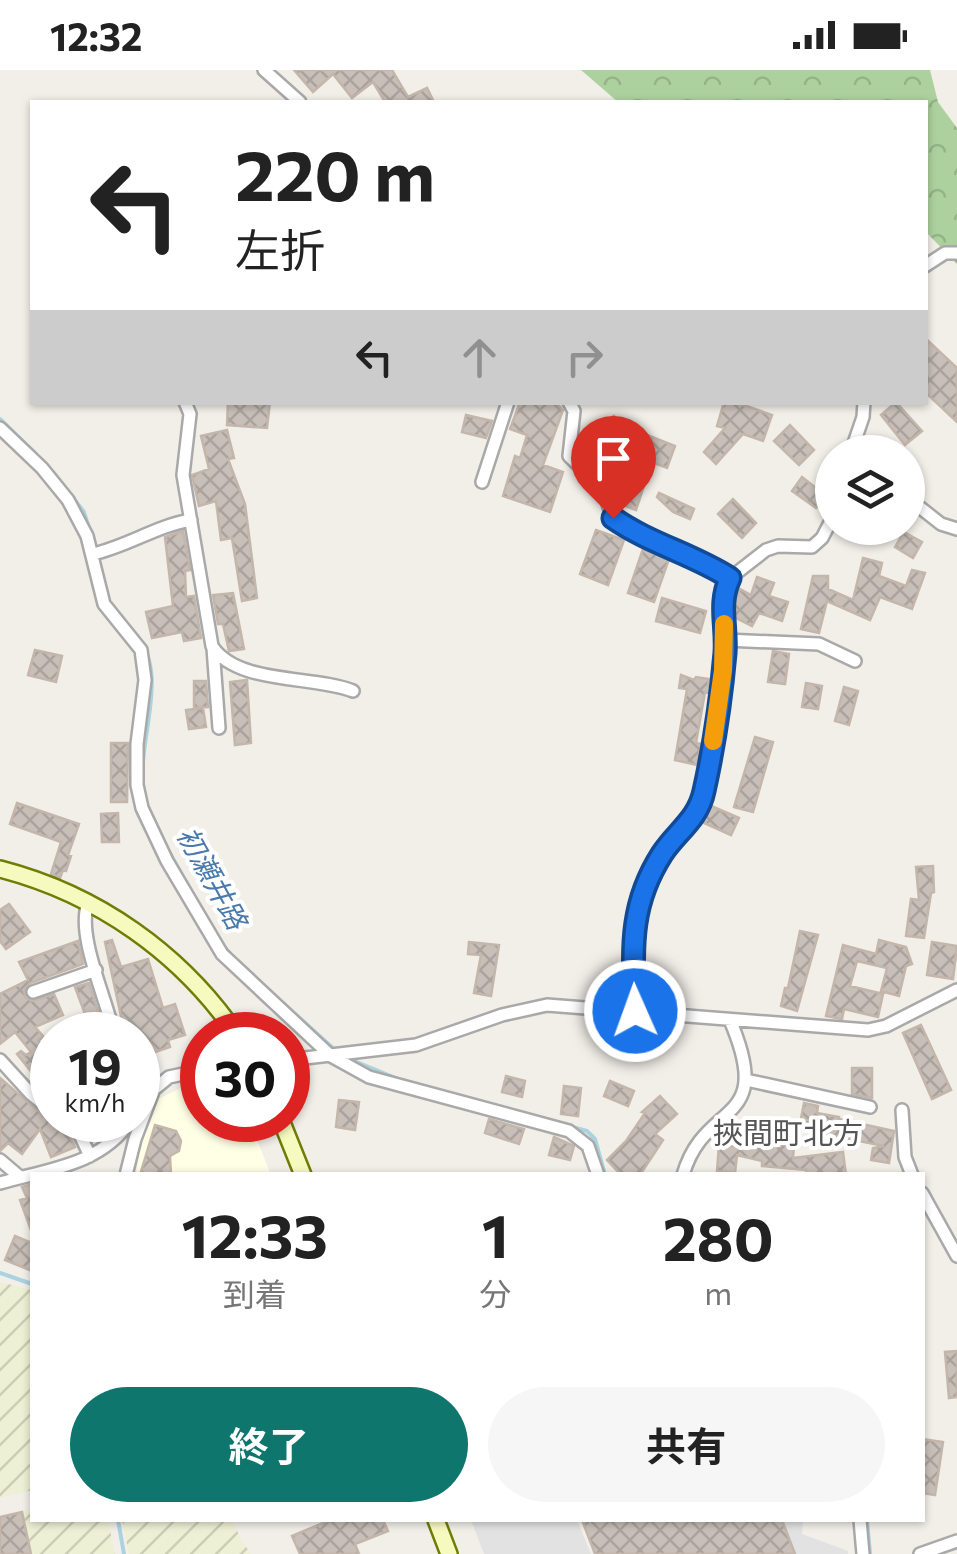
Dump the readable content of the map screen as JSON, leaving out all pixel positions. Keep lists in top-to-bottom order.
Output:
{
  "districts": ["挾間町北方"],
  "water": ["初瀬井路"],
  "page": {
    "status": "12:32",
    "turn": ["220 m", "左折"],
    "speed": "19 km/h",
    "limit": "30",
    "eta": [
      "12:33",
      "到着",
      "1",
      "分",
      "280",
      "m"
    ],
    "buttons": ["終了", "共有"]
  }
}
